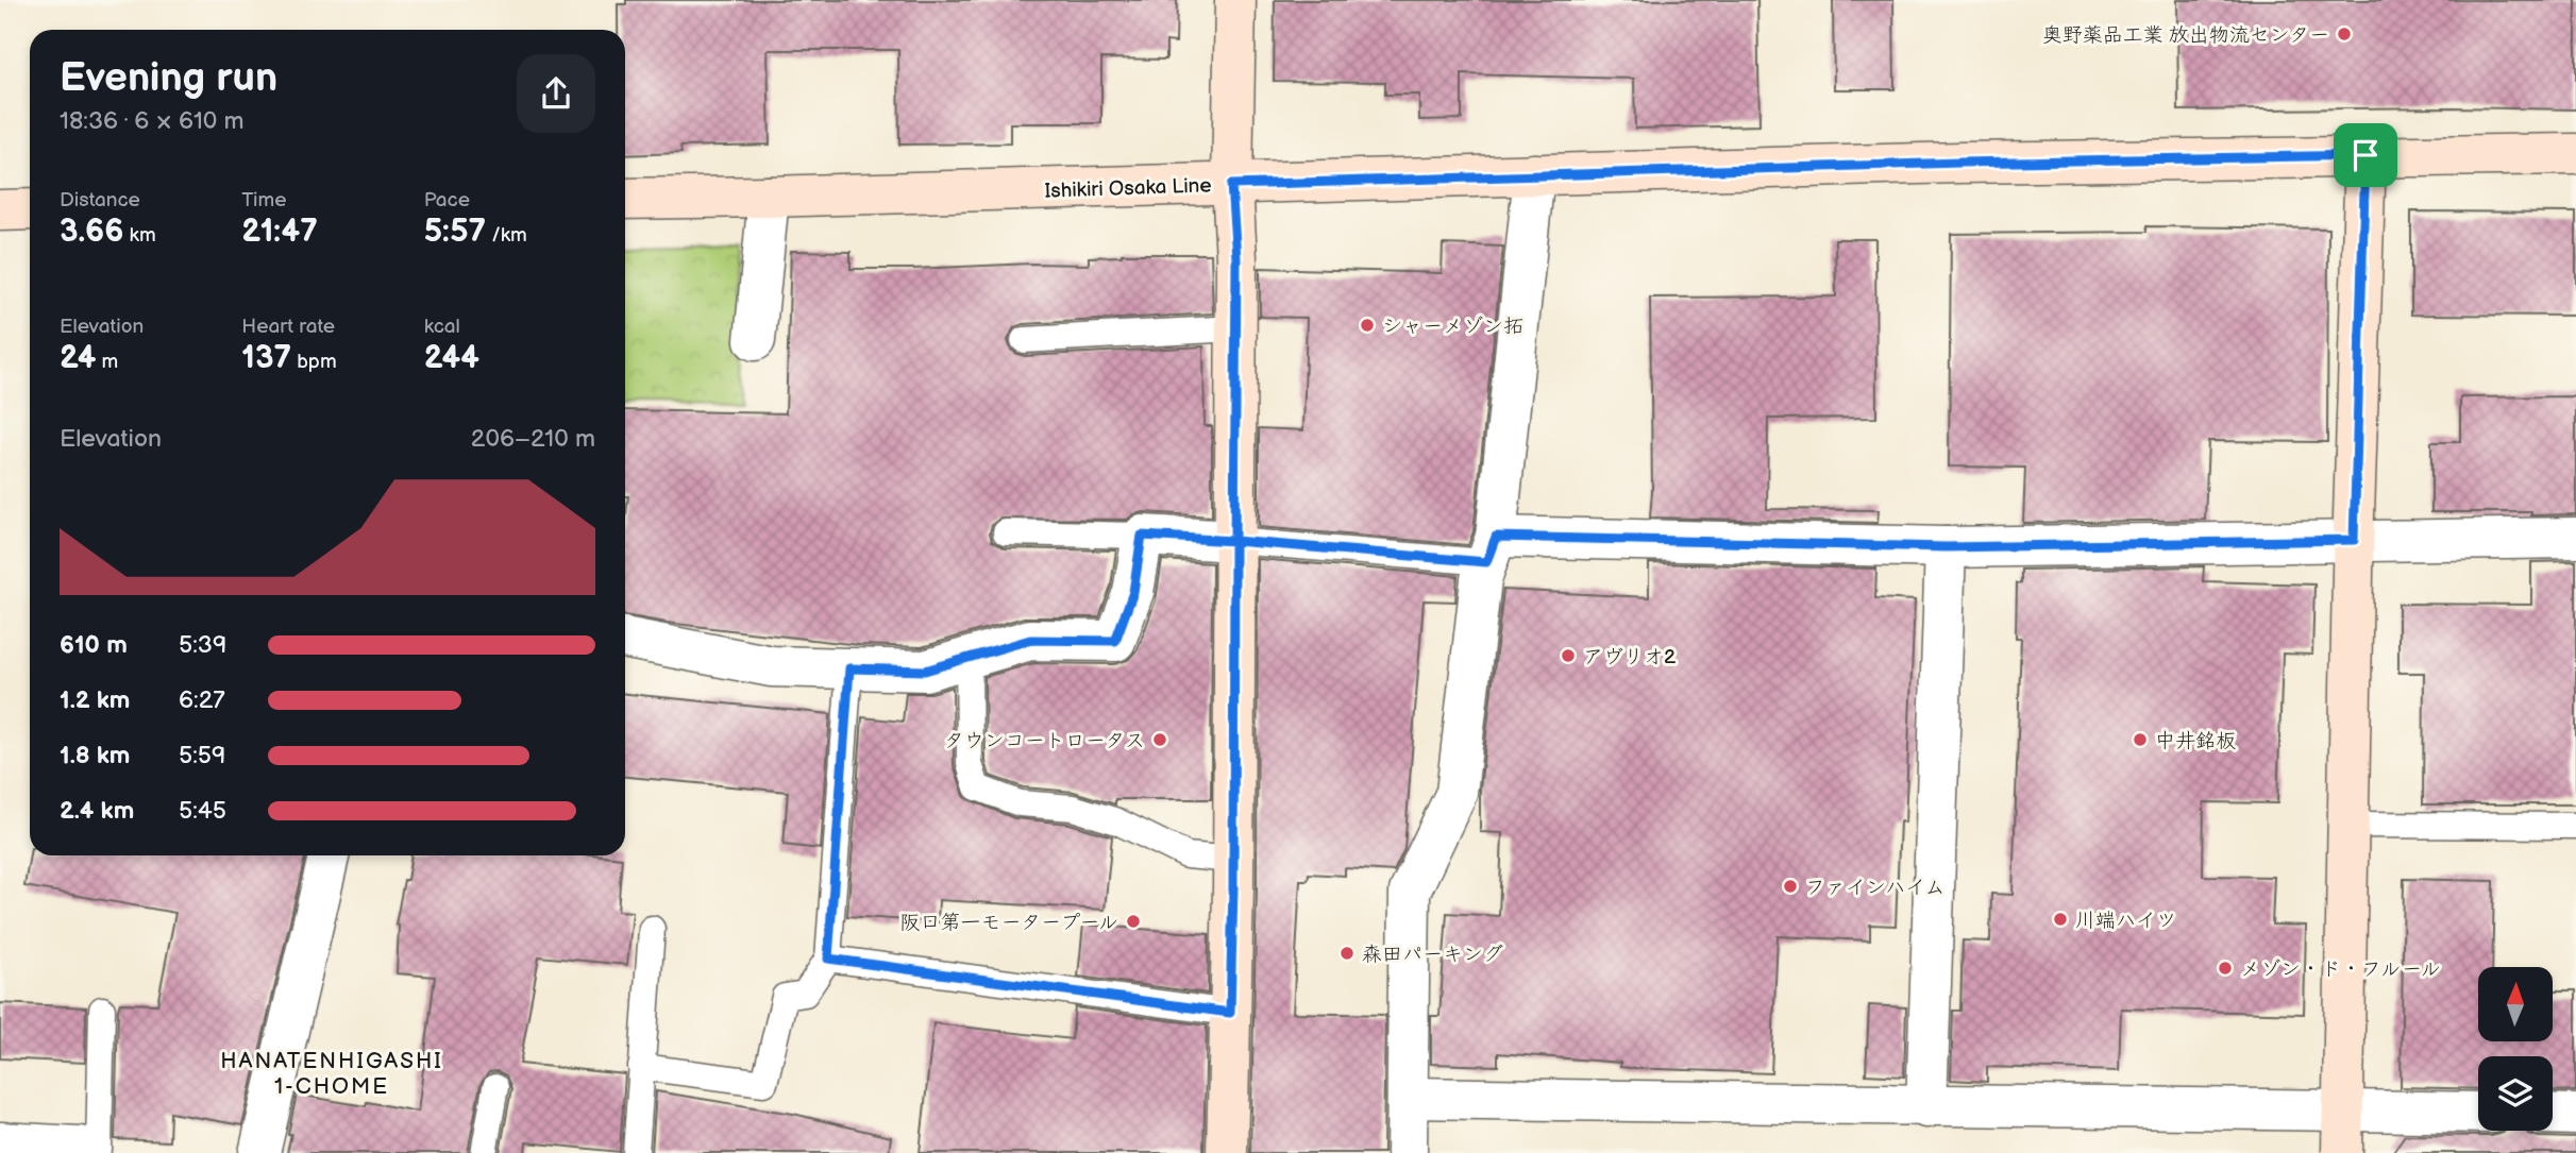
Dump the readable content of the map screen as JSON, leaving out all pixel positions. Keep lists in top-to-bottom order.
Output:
{
  "streets": {
    "main road": ["Ishikiri Osaka Line"]
  },
  "districts": ["HANATENHIGASHI 1-CHOME"],
  "places": [
    "奥野薬品工業 放出物流センター",
    "シャーメゾン拓",
    "アヴリオ2",
    "タウンコートロータス",
    "中井銘板",
    "ファインハイム",
    "川端ハイツ",
    "阪口第一モータープール",
    "森田パーキング",
    "メゾン・ド・フルール"
  ],
  "north": "top",
  "page": {
    "heading": ["Evening run", "18:36 · 6 × 610 m"],
    "stats": [
      ["Distance", "3.66 km"],
      ["Time", "21:47"],
      ["Pace", "5:57 /km"],
      ["Elevation", "24 m"],
      ["Heart rate", "137 bpm"],
      ["kcal", "244"]
    ],
    "chart": ["Elevation", "206–210 m"],
    "list": [
      {
        "name": "610 m",
        "note": "5:39"
      },
      {
        "name": "1.2 km",
        "note": "6:27"
      },
      {
        "name": "1.8 km",
        "note": "5:59"
      },
      {
        "name": "2.4 km",
        "note": "5:45"
      }
    ]
  }
}
